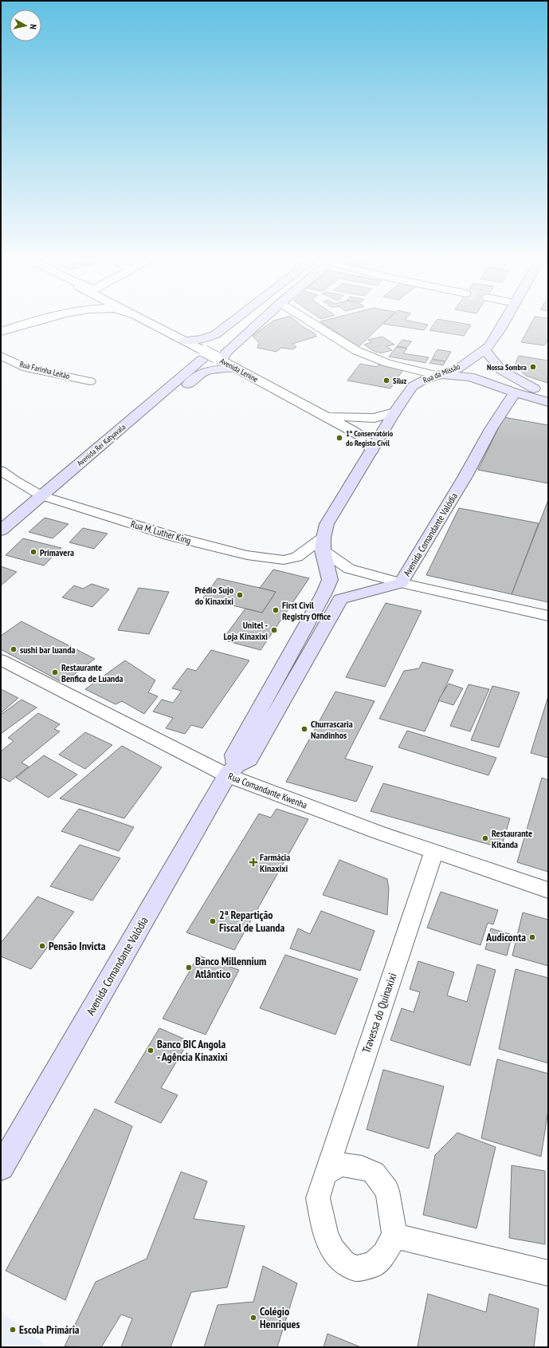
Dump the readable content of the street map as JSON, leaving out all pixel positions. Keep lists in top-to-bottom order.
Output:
{
  "streets": {
    "main road": ["Rua da Missão", "Avenida Rei Katyavala", "Avenida Comandante Valódia"],
    "street": [
      "Rua Farinha Leitào",
      "Avenida Lenine",
      "Rua M. Luther King",
      "Rua Comandante Kwenha",
      "Travessa do Quinaxixi"
    ]
  },
  "crossings": [
    ["Avenida Lenine", "Avenida Rei Katyavala"],
    ["Avenida Lenine", "Avenida Comandante Valódia"],
    ["Rua da Missão", "Avenida Comandante Valódia"],
    ["Avenida Rei Katyavala", "Rua M. Luther King"],
    ["Rua M. Luther King", "Avenida Comandante Valódia"],
    ["Avenida Comandante Valódia", "Rua Comandante Kwenha"],
    ["Rua Comandante Kwenha", "Travessa do Quinaxixi"]
  ],
  "places": {
    "other": [
      "Nossa Sombra",
      "Siluz",
      "1º Conservatório do Registo Civil",
      "Primavera",
      "Prédio Sujo do Kinaxixi",
      "First Civil Registry Office",
      "Unitel - Loja Kinaxixi",
      "sushi bar luanda",
      "Restaurante Benfica de Luanda",
      "Churrascaria Nandinhos",
      "Restaurante Kitanda",
      "2ª Repartição Fiscal de Luanda",
      "Audiconta",
      "Pensão Invicta",
      "Banco Millennium Atlântico",
      "Banco BIC Angola - Agência Kinaxixi",
      "Colégio Henriques",
      "Escola Primária"
    ],
    "health": ["Farmácia Kinaxixi"]
  },
  "north": "right"
}
